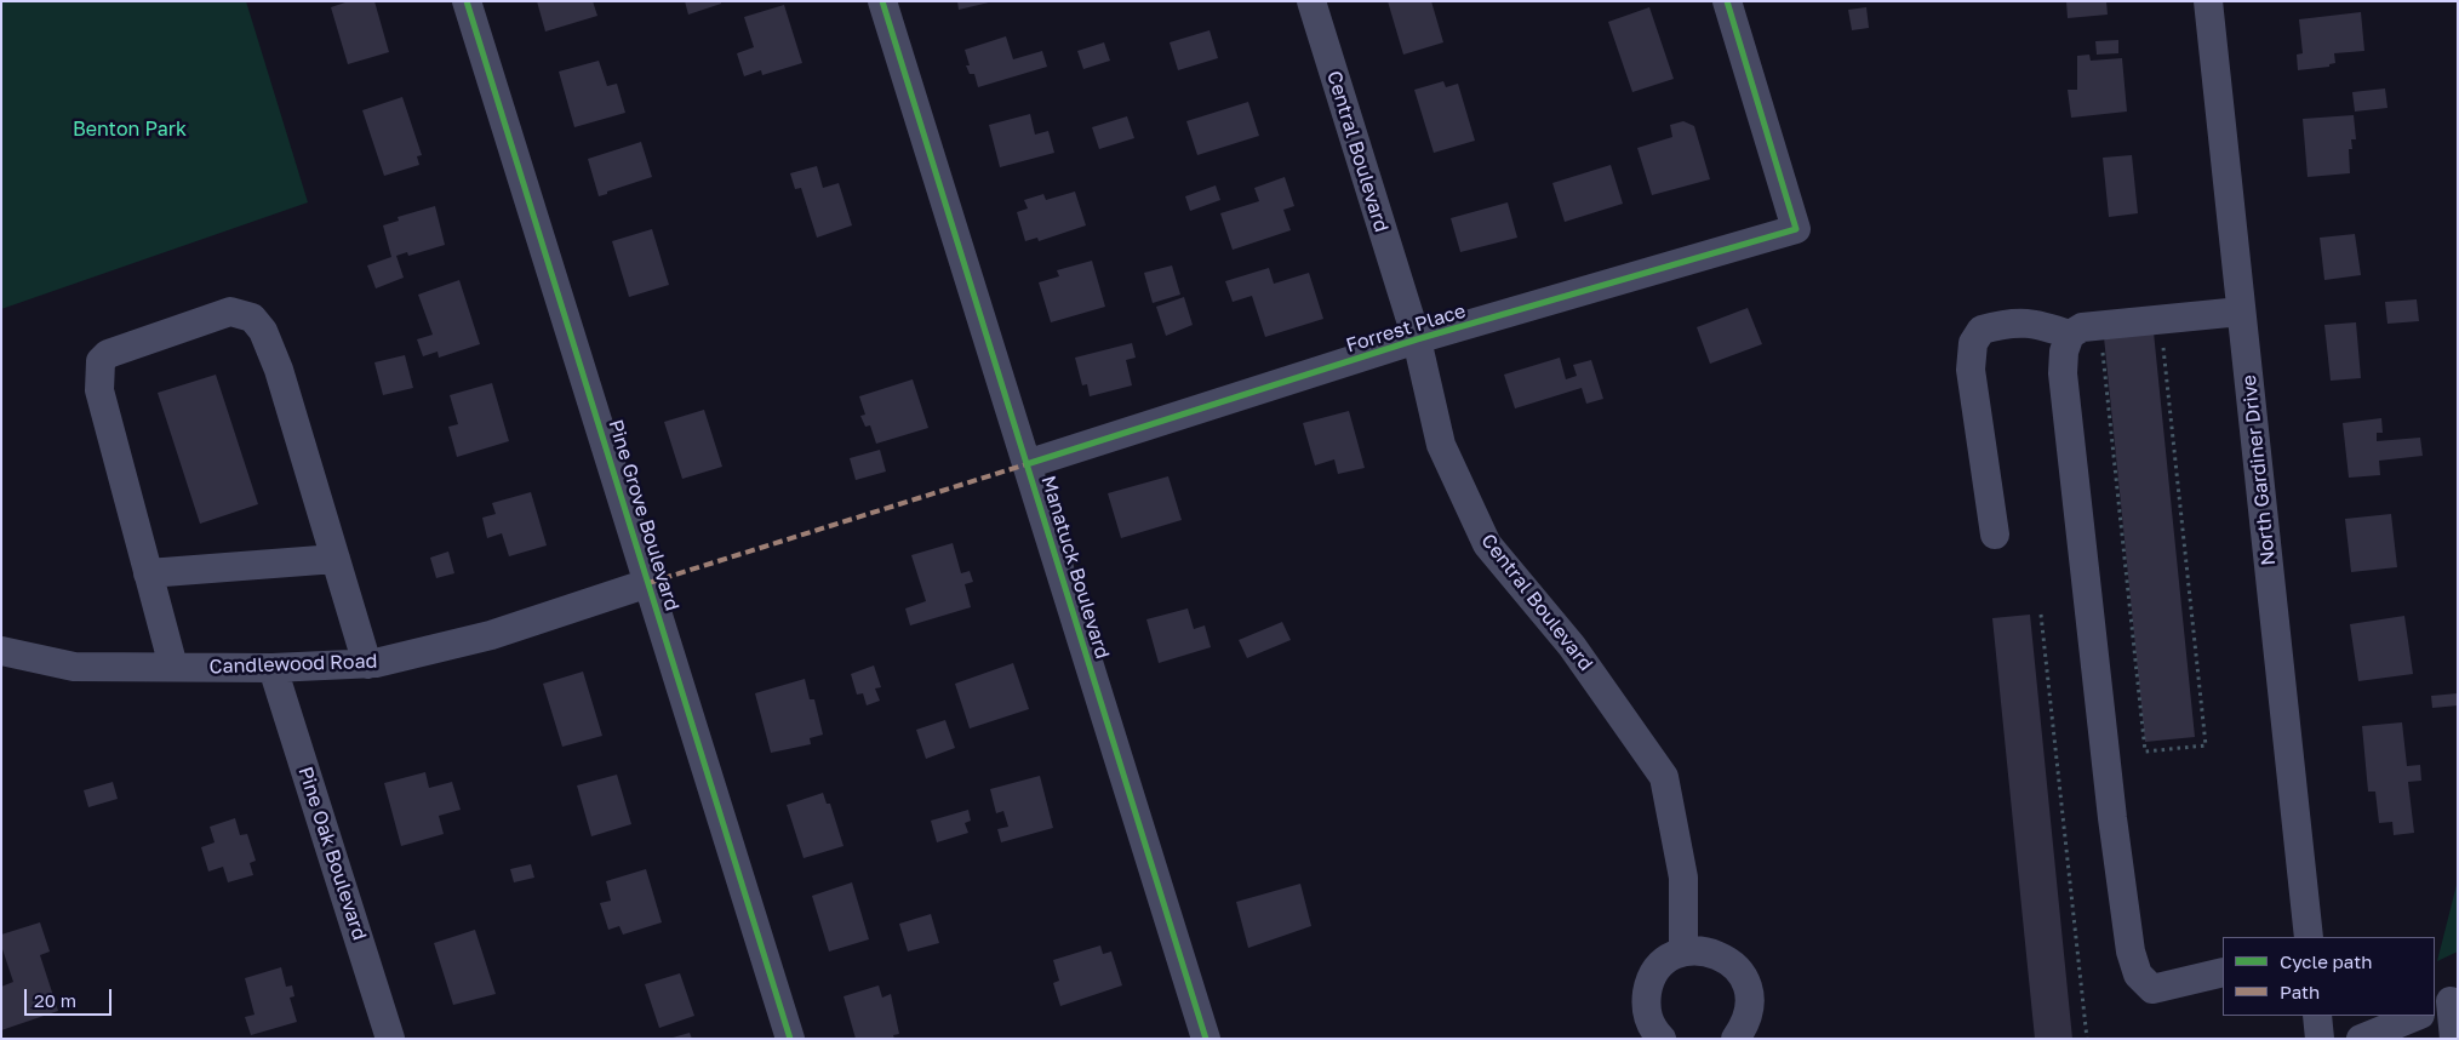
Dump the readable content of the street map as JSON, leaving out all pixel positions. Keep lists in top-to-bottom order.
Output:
{
  "streets": {
    "street": [
      "Central Boulevard",
      "Forrest Place",
      "North Gardiner Drive",
      "Pine Grove Boulevard",
      "Manatuck Boulevard",
      "Candlewood Road",
      "Pine Oak Boulevard"
    ]
  },
  "crossings": [
    ["Central Boulevard", "Forrest Place"],
    ["Forrest Place", "Manatuck Boulevard"],
    ["Pine Grove Boulevard", "Candlewood Road"],
    ["Candlewood Road", "Pine Oak Boulevard"]
  ],
  "parks": ["Benton Park"],
  "legend": ["Cycle path", "Path"],
  "scale_bar": "20 m"
}
